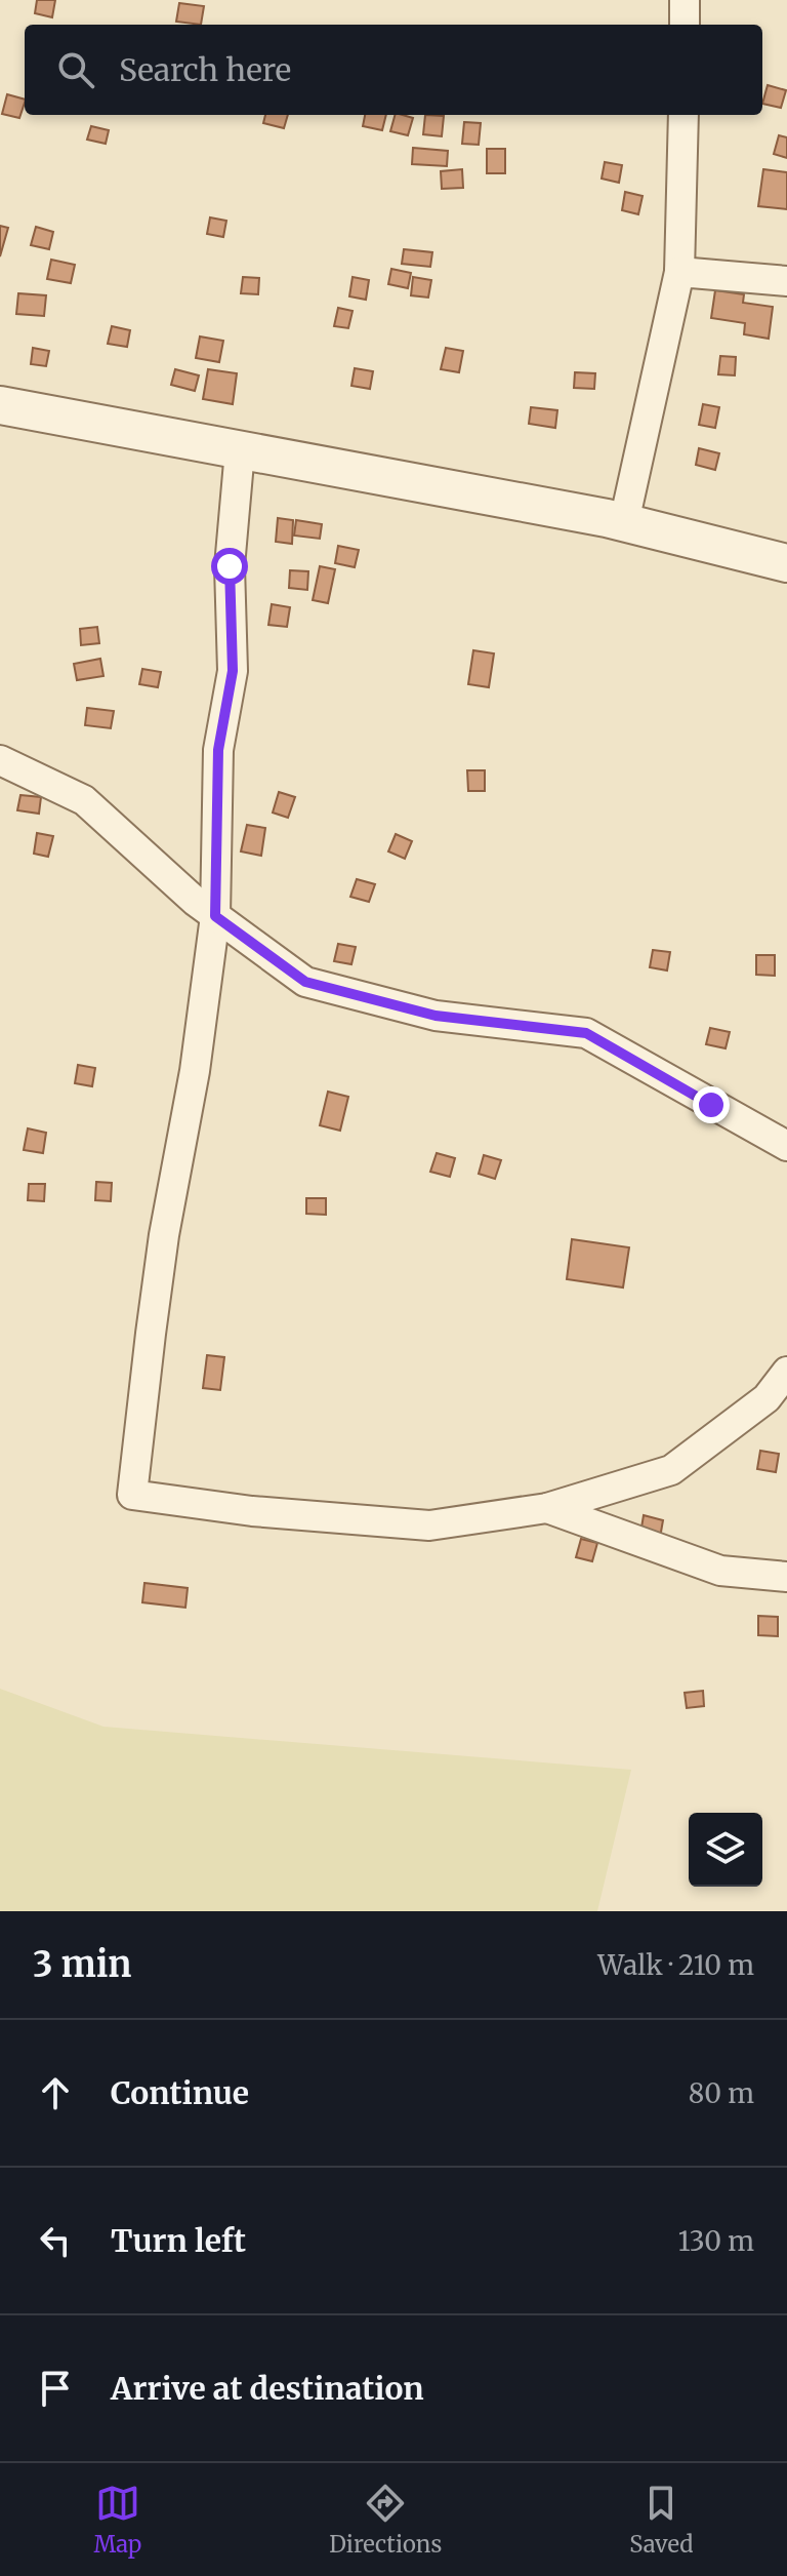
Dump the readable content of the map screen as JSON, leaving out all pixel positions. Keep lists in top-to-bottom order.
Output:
{
  "page": {
    "search": "Search here",
    "heading": ["3 min", "Walk · 210 m"],
    "list": [
      ["Continue", "80 m"],
      ["Turn left", "130 m"],
      "Arrive at destination"
    ],
    "nav": ["Map", "Directions", "Saved"]
  }
}
